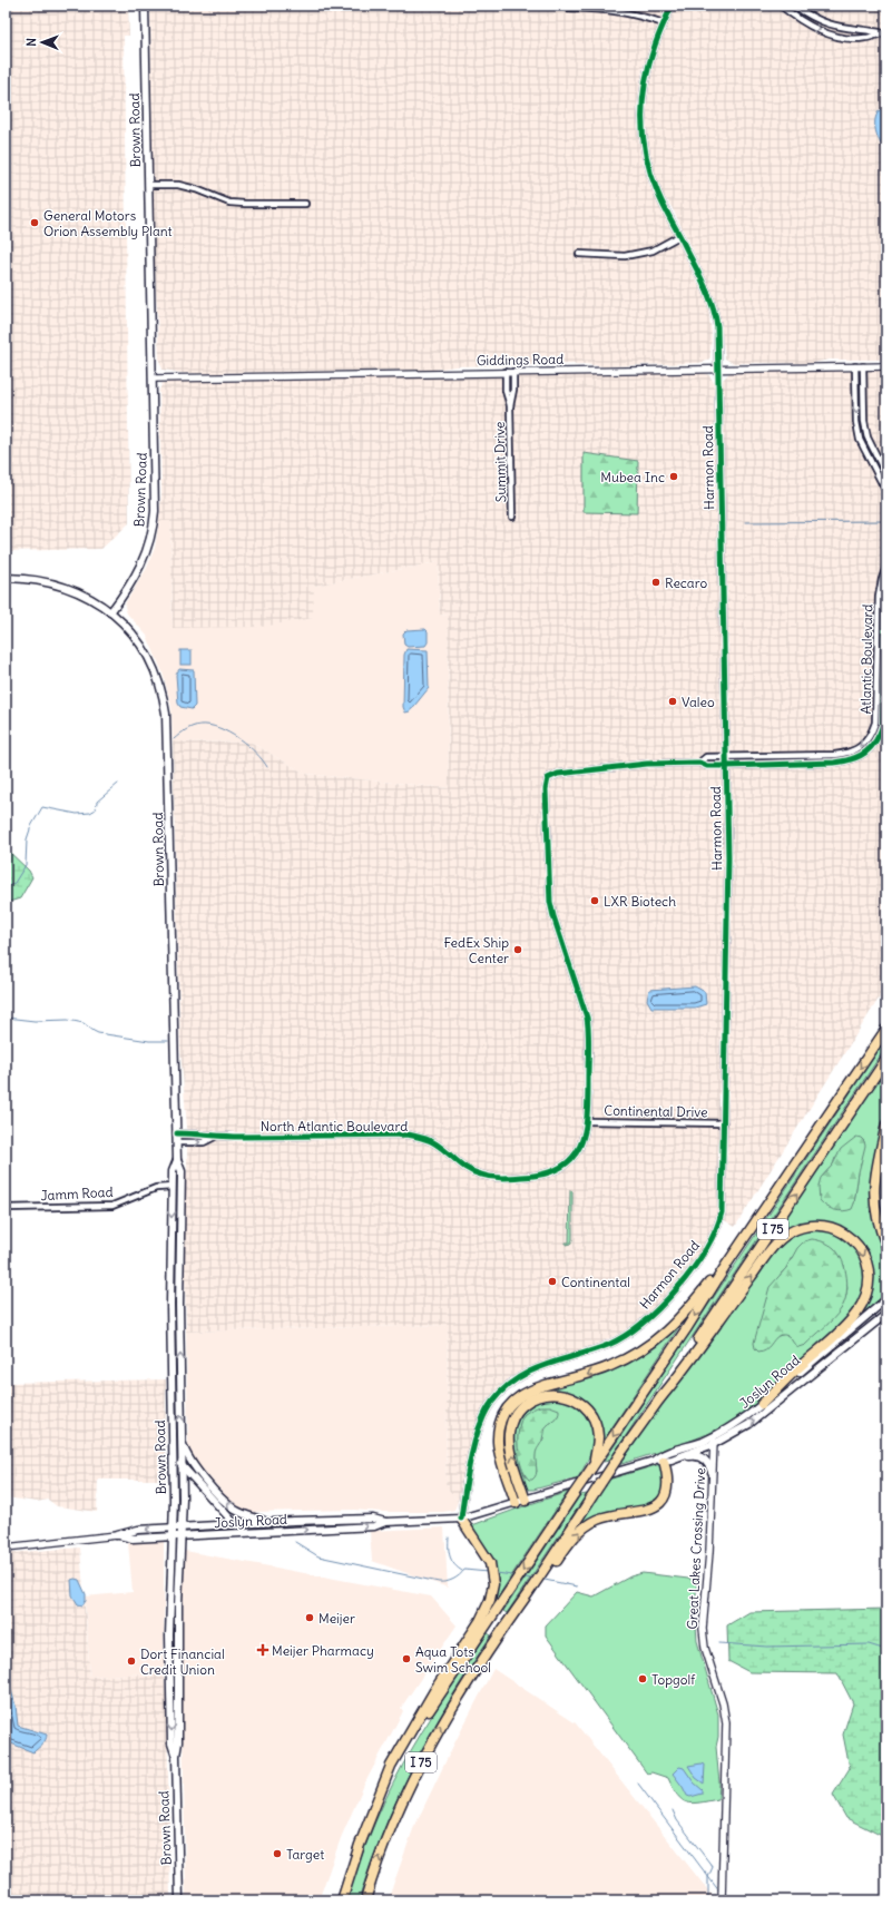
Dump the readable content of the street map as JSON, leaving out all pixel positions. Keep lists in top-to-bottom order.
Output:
{
  "streets": {
    "highway": ["I 75"],
    "main road": ["Brown Road", "Joslyn Road"],
    "street": [
      "Giddings Road",
      "Summit Drive",
      "Harmon Road",
      "Atlantic Boulevard",
      "Continental Drive",
      "North Atlantic Boulevard",
      "Jamm Road",
      "Great Lakes Crossing Drive"
    ]
  },
  "crossings": [
    ["Brown Road", "Giddings Road"],
    ["Brown Road", "North Atlantic Boulevard"],
    ["Brown Road", "Jamm Road"],
    ["Brown Road", "Joslyn Road"],
    ["Giddings Road", "Summit Drive"],
    ["Giddings Road", "Harmon Road"],
    ["Harmon Road", "Atlantic Boulevard"],
    ["Harmon Road", "Continental Drive"],
    ["Harmon Road", "North Atlantic Boulevard"],
    ["Harmon Road", "Joslyn Road"],
    ["Atlantic Boulevard", "North Atlantic Boulevard"],
    ["Continental Drive", "North Atlantic Boulevard"],
    ["Joslyn Road", "Great Lakes Crossing Drive"]
  ],
  "places": {
    "other": [
      "General Motors Orion Assembly Plant",
      "Mubea Inc",
      "Recaro",
      "Valeo",
      "LXR Biotech",
      "FedEx Ship Center",
      "Continental",
      "Meijer",
      "Aqua Tots Swim School",
      "Dort Financial Credit Union",
      "Topgolf",
      "Target"
    ],
    "health": ["Meijer Pharmacy"]
  },
  "north": "left"
}
